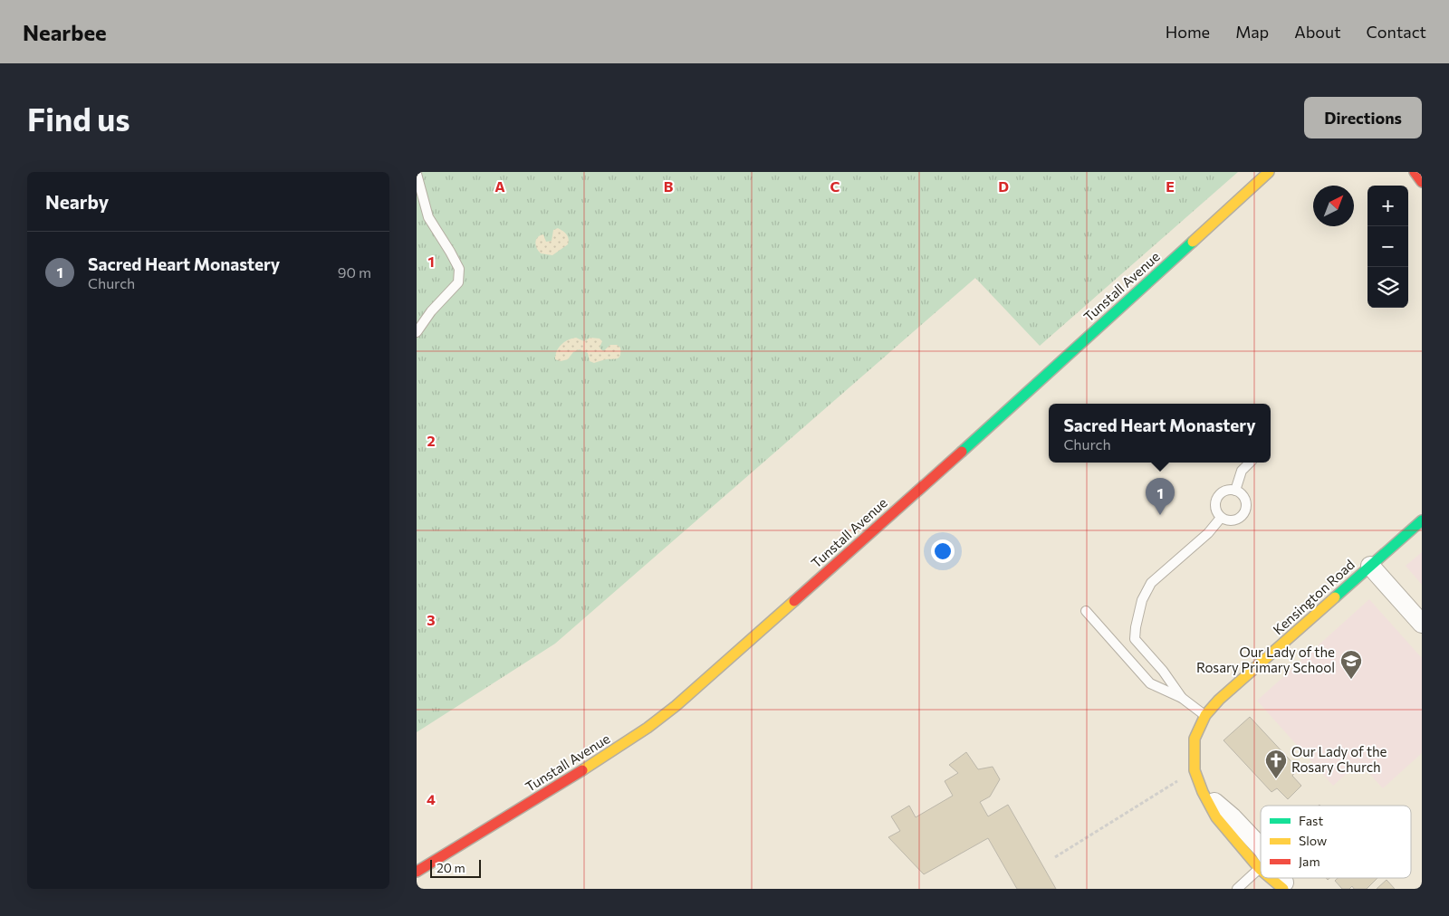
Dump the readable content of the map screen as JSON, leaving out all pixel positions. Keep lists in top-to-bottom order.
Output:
{
  "streets": {
    "street": ["Tunstall Avenue", "Kensington Road"]
  },
  "places": {
    "school or university": ["Our Lady of the Rosary Primary School"],
    "church": ["Our Lady of the Rosary Church"]
  },
  "legend": ["Fast", "Slow", "Jam"],
  "scale_bar": "20 m",
  "north": "top right",
  "page": {
    "header": "Nearbee",
    "nav": [
      "Home",
      "Map",
      "About",
      "Contact"
    ],
    "buttons": "Directions",
    "title": "Find us",
    "heading": "Nearby",
    "map_buttons": ["+", "−"],
    "list": [
      {
        "mark": "1",
        "name": "Sacred Heart Monastery",
        "note": "Church",
        "value": "90 m"
      }
    ],
    "popup": ["Sacred Heart Monastery", "Church"],
    "pins": "1",
    "scale": "20 m"
  },
  "grid": {
    "columns": [
      "A",
      "B",
      "C",
      "D",
      "E"
    ],
    "rows": [
      "1",
      "2",
      "3",
      "4"
    ]
  }
}
